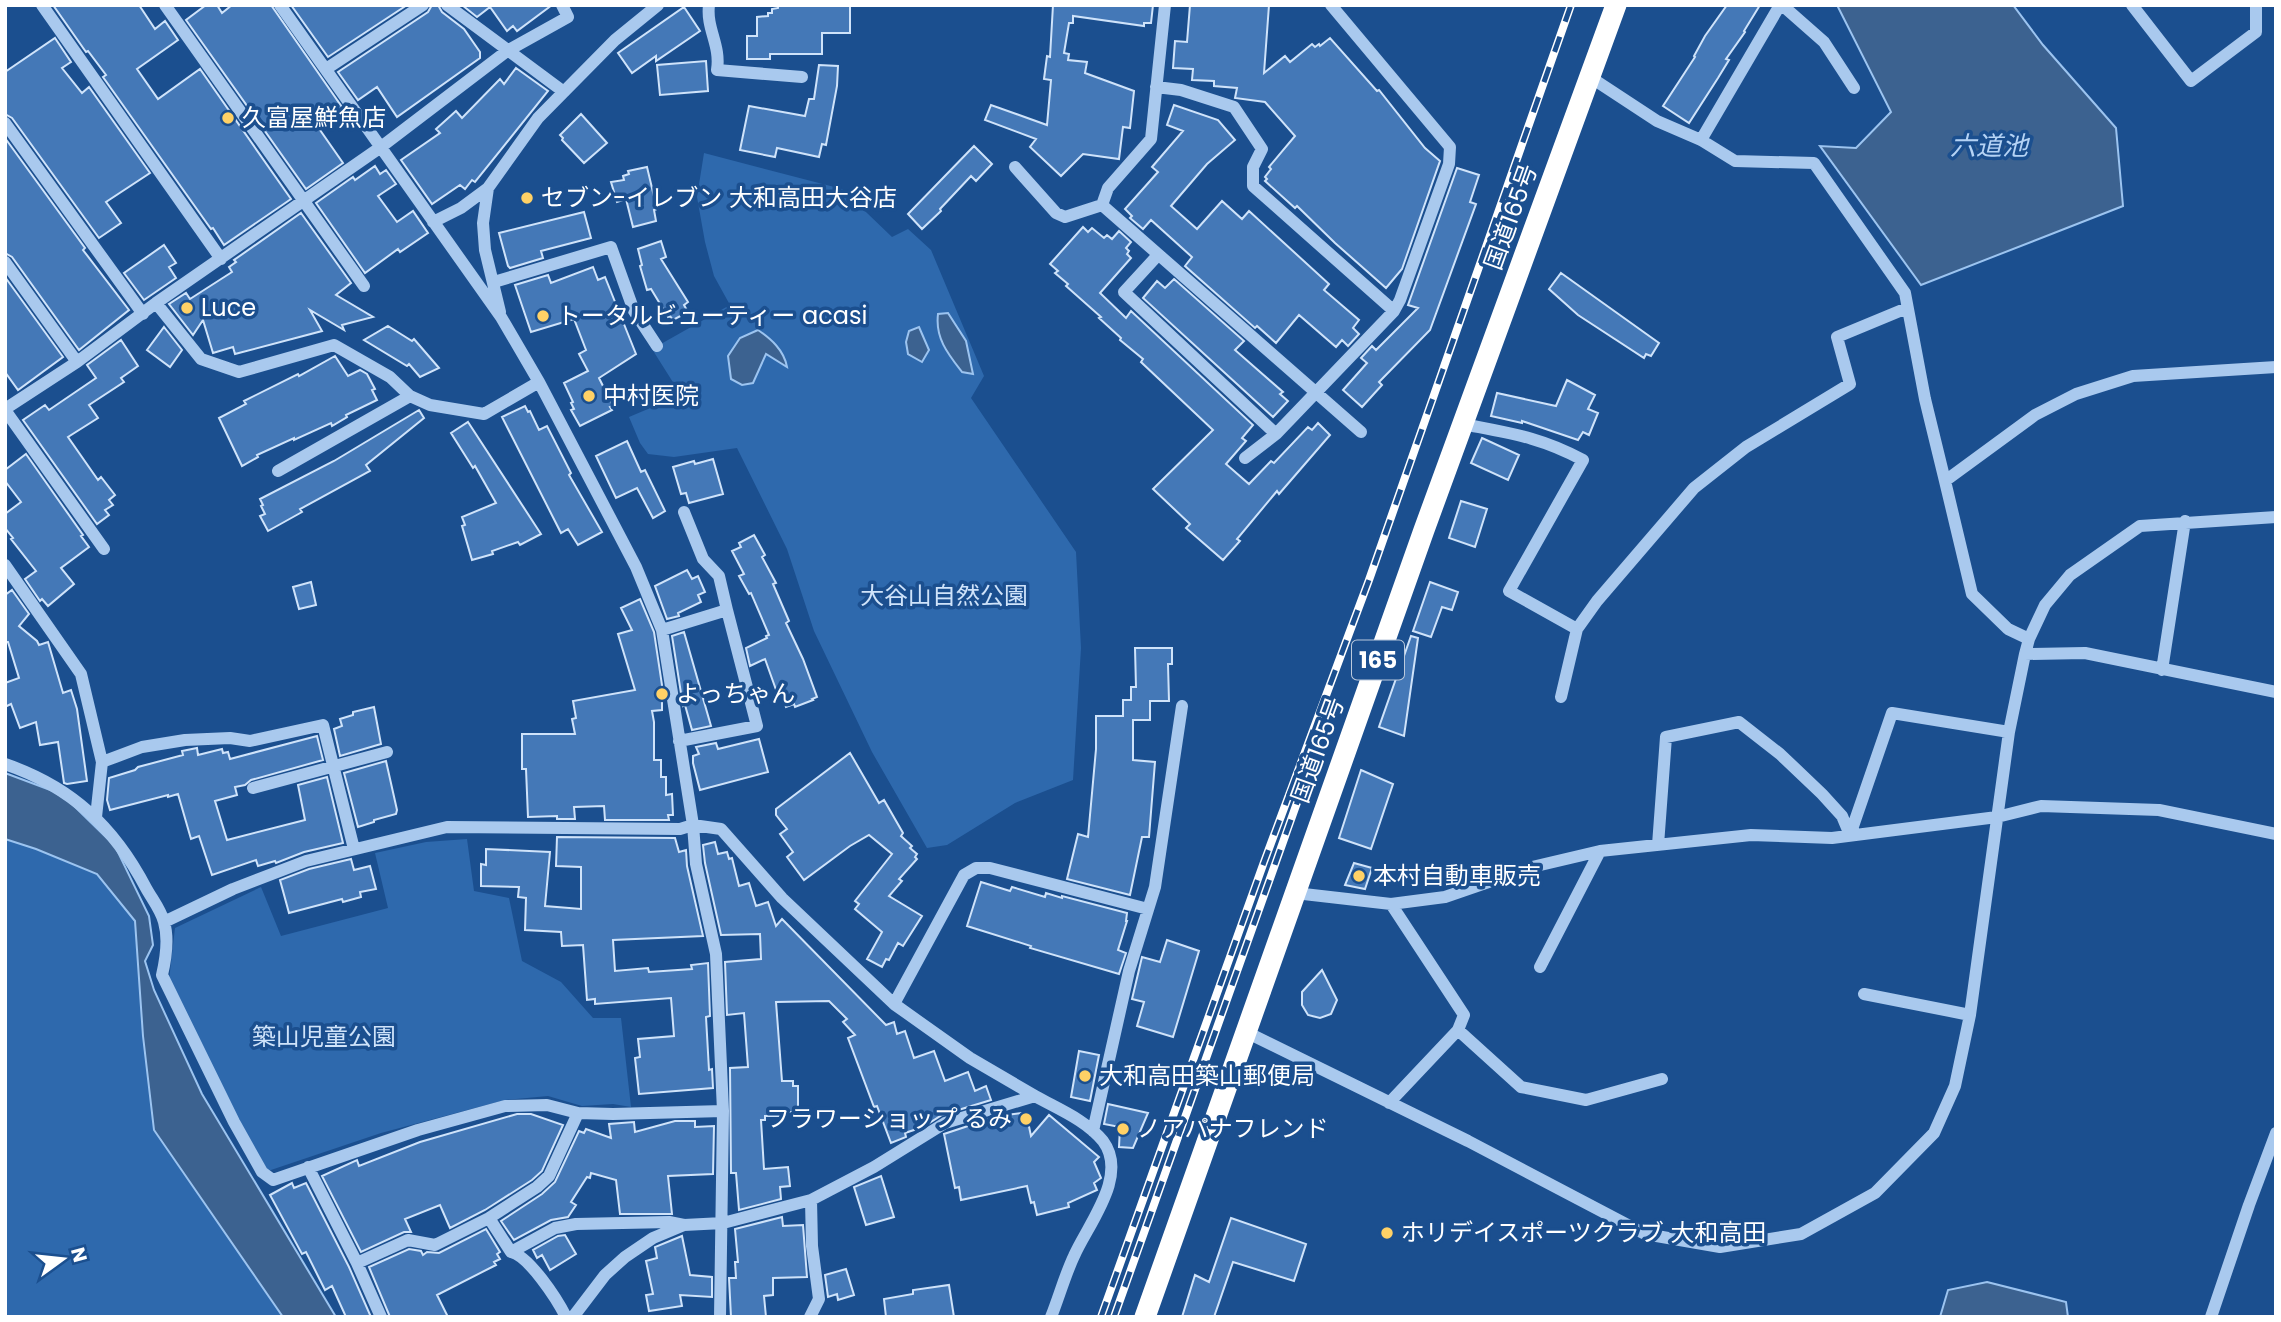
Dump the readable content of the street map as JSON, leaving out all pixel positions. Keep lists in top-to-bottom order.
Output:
{
  "streets": {
    "highway": ["国道165号", "165"]
  },
  "water": ["六道池"],
  "parks": ["大谷山自然公園", "築山児童公園"],
  "places": [
    "久富屋鮮魚店",
    "セブン-イレブン 大和高田大谷店",
    "Luce",
    "トータルビューティー acasi",
    "中村医院",
    "よっちゃん",
    "本村自動車販売",
    "大和高田築山郵便局",
    "フラワーショップ るみ",
    "ノアパナフレンド",
    "ホリデイスポーツクラブ 大和高田"
  ],
  "north": "right"
}
